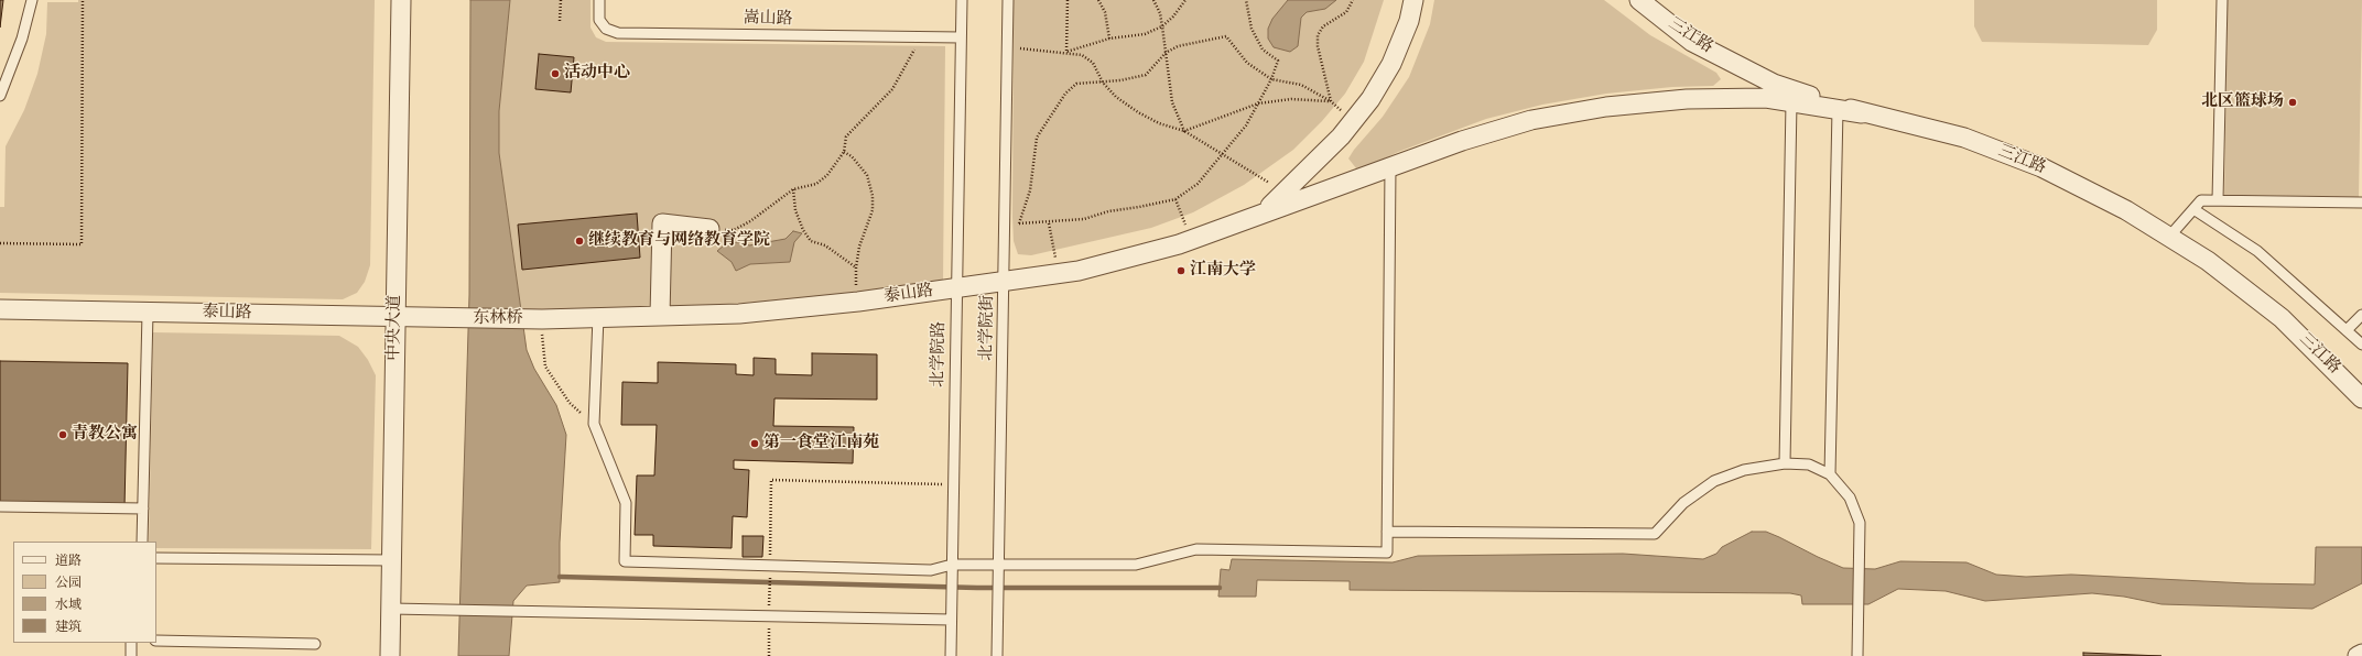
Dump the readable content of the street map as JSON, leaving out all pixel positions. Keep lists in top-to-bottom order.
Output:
{
  "streets": {
    "street": [
      "三江路",
      "泰山路",
      "东林桥",
      "中央大道"
    ],
    "lane": ["嵩山路", "北学院街", "北学院路"]
  },
  "crossings": [
    ["嵩山路", "北学院路"],
    ["三江路", "泰山路"],
    ["泰山路", "东林桥"],
    ["泰山路", "中央大道"],
    ["泰山路", "北学院街"],
    ["泰山路", "北学院路"]
  ],
  "places": [
    "活动中心",
    "北区篮球场",
    "继续教育与网络教育学院",
    "江南大学",
    "青教公寓",
    "第一食堂江南苑"
  ],
  "legend": [
    "道路",
    "公园",
    "水域",
    "建筑"
  ]
}
